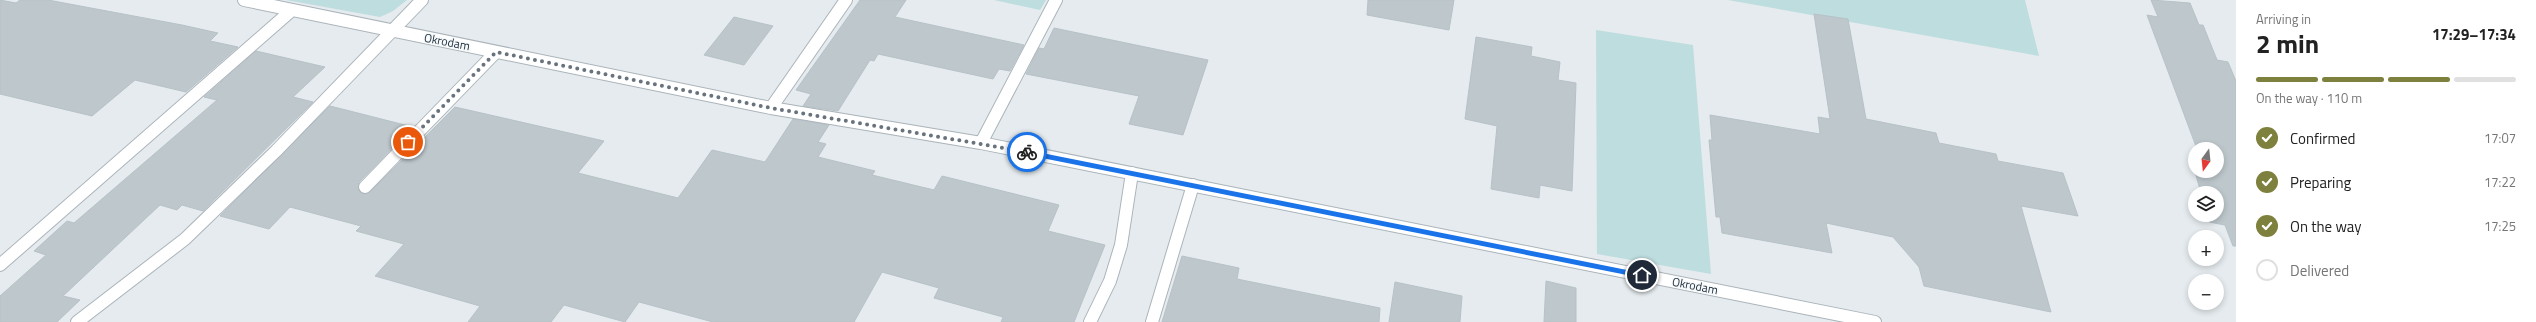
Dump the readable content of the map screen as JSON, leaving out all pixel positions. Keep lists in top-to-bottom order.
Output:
{
  "streets": {
    "street": ["Okrodam"]
  },
  "north": "bottom",
  "page": {
    "heading": ["2 min", "Arriving in", "17:29–17:34"],
    "bar": "On the way · 110 m",
    "list": [
      ["Confirmed", "17:07"],
      ["Preparing", "17:22"],
      ["On the way", "17:25"],
      "Delivered"
    ],
    "map_buttons": ["+", "−"]
  }
}
